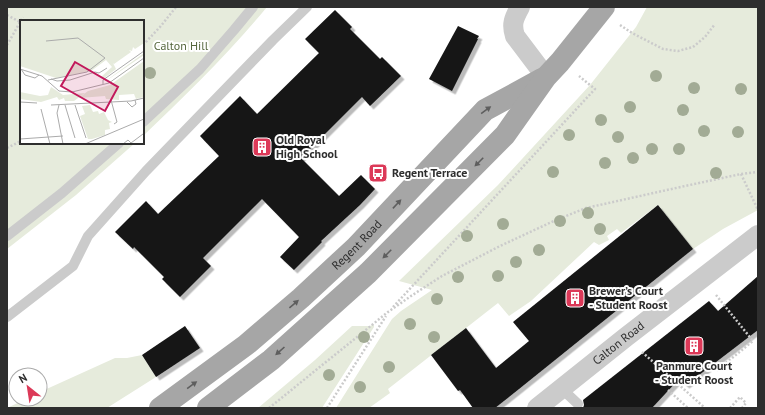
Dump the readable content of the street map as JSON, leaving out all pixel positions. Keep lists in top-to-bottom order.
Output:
{
  "streets": {
    "main road": ["Regent Road"],
    "street": ["Calton Road"]
  },
  "parks": ["Calton Hill"],
  "places": {
    "building": ["Old Royal High School", "Brewer’s Court - Student Roost", "Panmure Court - Student Roost"],
    "bus stop": ["Regent Terrace"]
  },
  "north": "top left"
}
